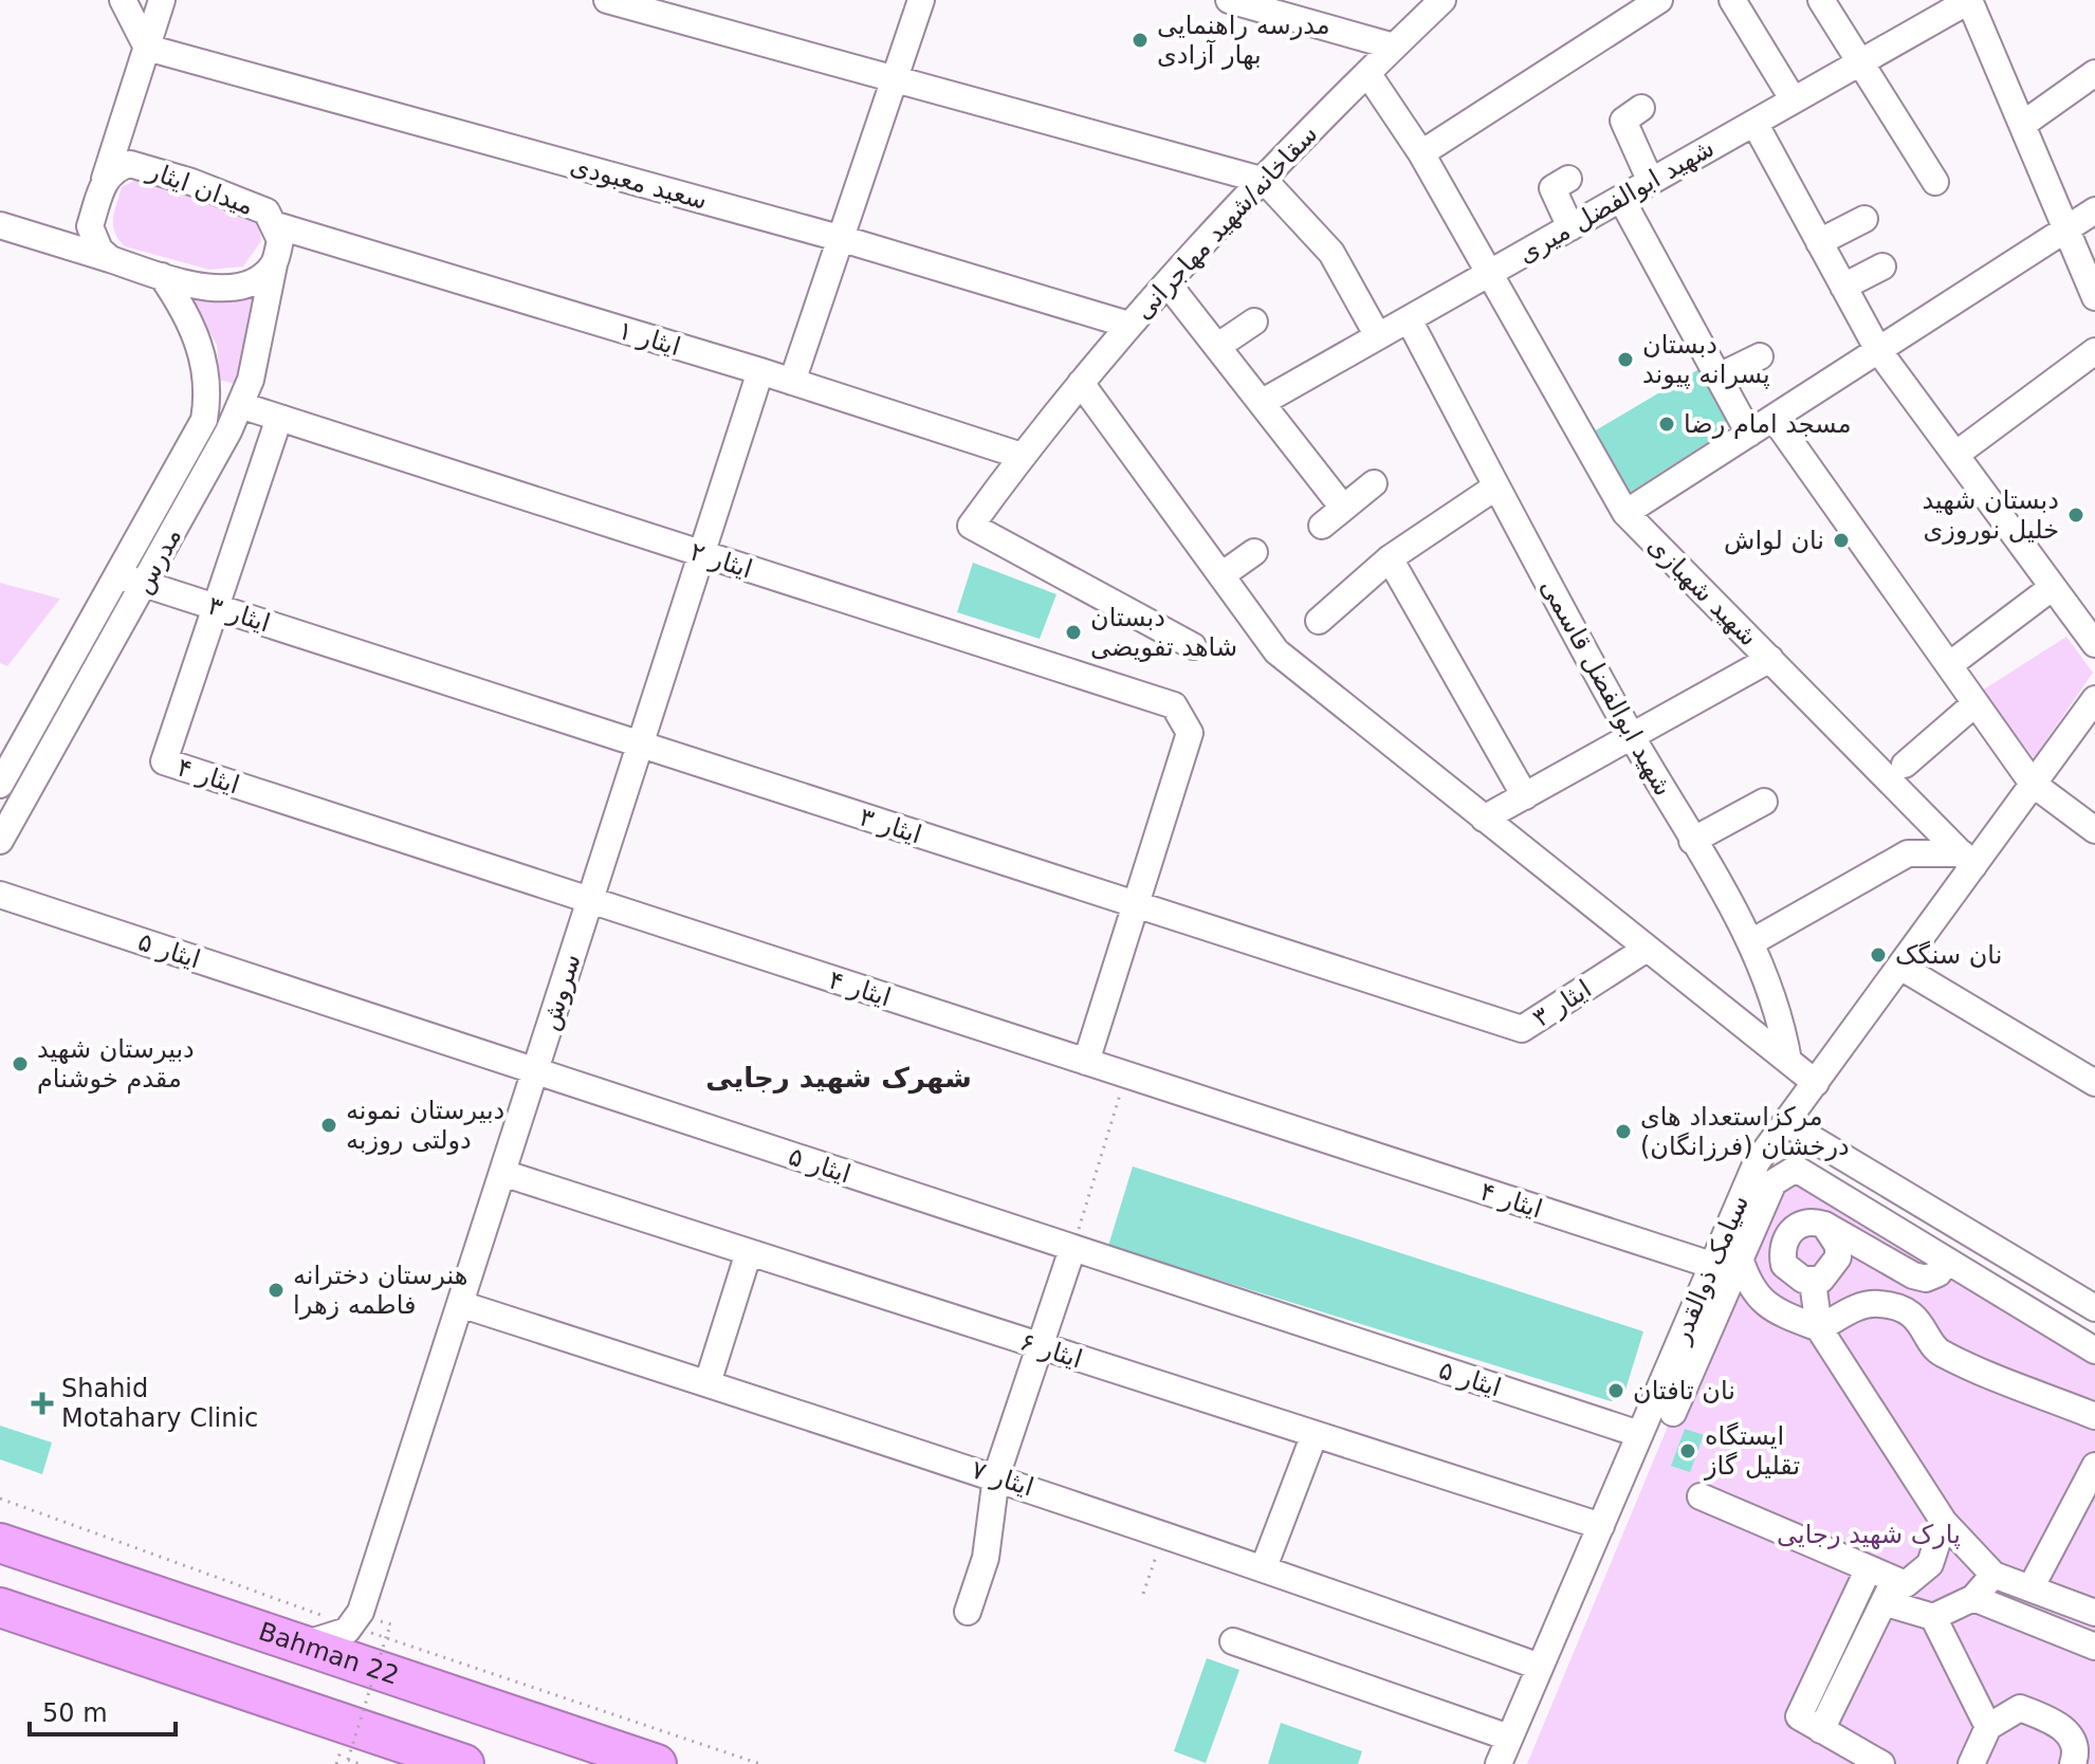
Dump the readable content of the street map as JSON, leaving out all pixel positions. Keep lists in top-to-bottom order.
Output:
{
  "streets": {
    "highway": ["Bahman 22"],
    "street": [
      "سعید معبودی",
      "میدان ایثار",
      "شهید ابوالفضل میری",
      "سقاخانه/شهید مهاجرانی",
      "ایثار ۱",
      "مدرس",
      "ایثار ۲",
      "شهید شهبازی",
      "ایثار ۳",
      "شهید ابوالفضل قاسمی",
      "ایثار ۴",
      "ایثار ۵",
      "سروش",
      "سیامک ذوالقدر",
      "ایثار ۶",
      "ایثار ۷"
    ]
  },
  "crossings": [
    ["سعید معبودی", "سقاخانه/شهید مهاجرانی"],
    ["میدان ایثار", "ایثار ۱"],
    ["میدان ایثار", "مدرس"],
    ["شهید ابوالفضل میری", "شهید شهبازی"],
    ["شهید ابوالفضل میری", "شهید ابوالفضل قاسمی"],
    ["سقاخانه/شهید مهاجرانی", "ایثار ۱"],
    ["سقاخانه/شهید مهاجرانی", "شهید شهبازی"],
    ["ایثار ۱", "سروش"],
    ["مدرس", "ایثار ۲"],
    ["مدرس", "ایثار ۳"],
    ["ایثار ۲", "ایثار ۳"],
    ["ایثار ۲", "سروش"],
    ["شهید شهبازی", "سیامک ذوالقدر"],
    ["ایثار ۳", "ایثار ۴"],
    ["ایثار ۳", "سروش"],
    ["ایثار ۴", "سروش"],
    ["ایثار ۴", "سیامک ذوالقدر"],
    ["ایثار ۵", "سروش"],
    ["ایثار ۵", "سیامک ذوالقدر"],
    ["سروش", "ایثار ۶"],
    ["سروش", "ایثار ۷"],
    ["سروش", "Bahman 22"],
    ["سیامک ذوالقدر", "ایثار ۶"],
    ["سیامک ذوالقدر", "ایثار ۷"]
  ],
  "districts": ["شهرک شهید رجایی"],
  "parks": ["پارک شهید رجایی"],
  "places": {
    "other": [
      "مدرسه راهنمایی بهار آزادی",
      "دبستان پسرانه پیوند",
      "مسجد امام رضا",
      "دبستان شهید خلیل نوروزی",
      "نان لواش",
      "دبستان شاهد تفویضی",
      "نان سنگک",
      "دبیرستان شهید مقدم خوشنام",
      "دبیرستان نمونه دولتی روزبه",
      "مرکزاستعداد های درخشان (فرزانگان)",
      "هنرستان دخترانه فاطمه زهرا",
      "نان تافتان",
      "ایستگاه تقلیل گاز"
    ],
    "health": ["Shahid Motahary Clinic"]
  },
  "scale_bar": "50 m"
}
